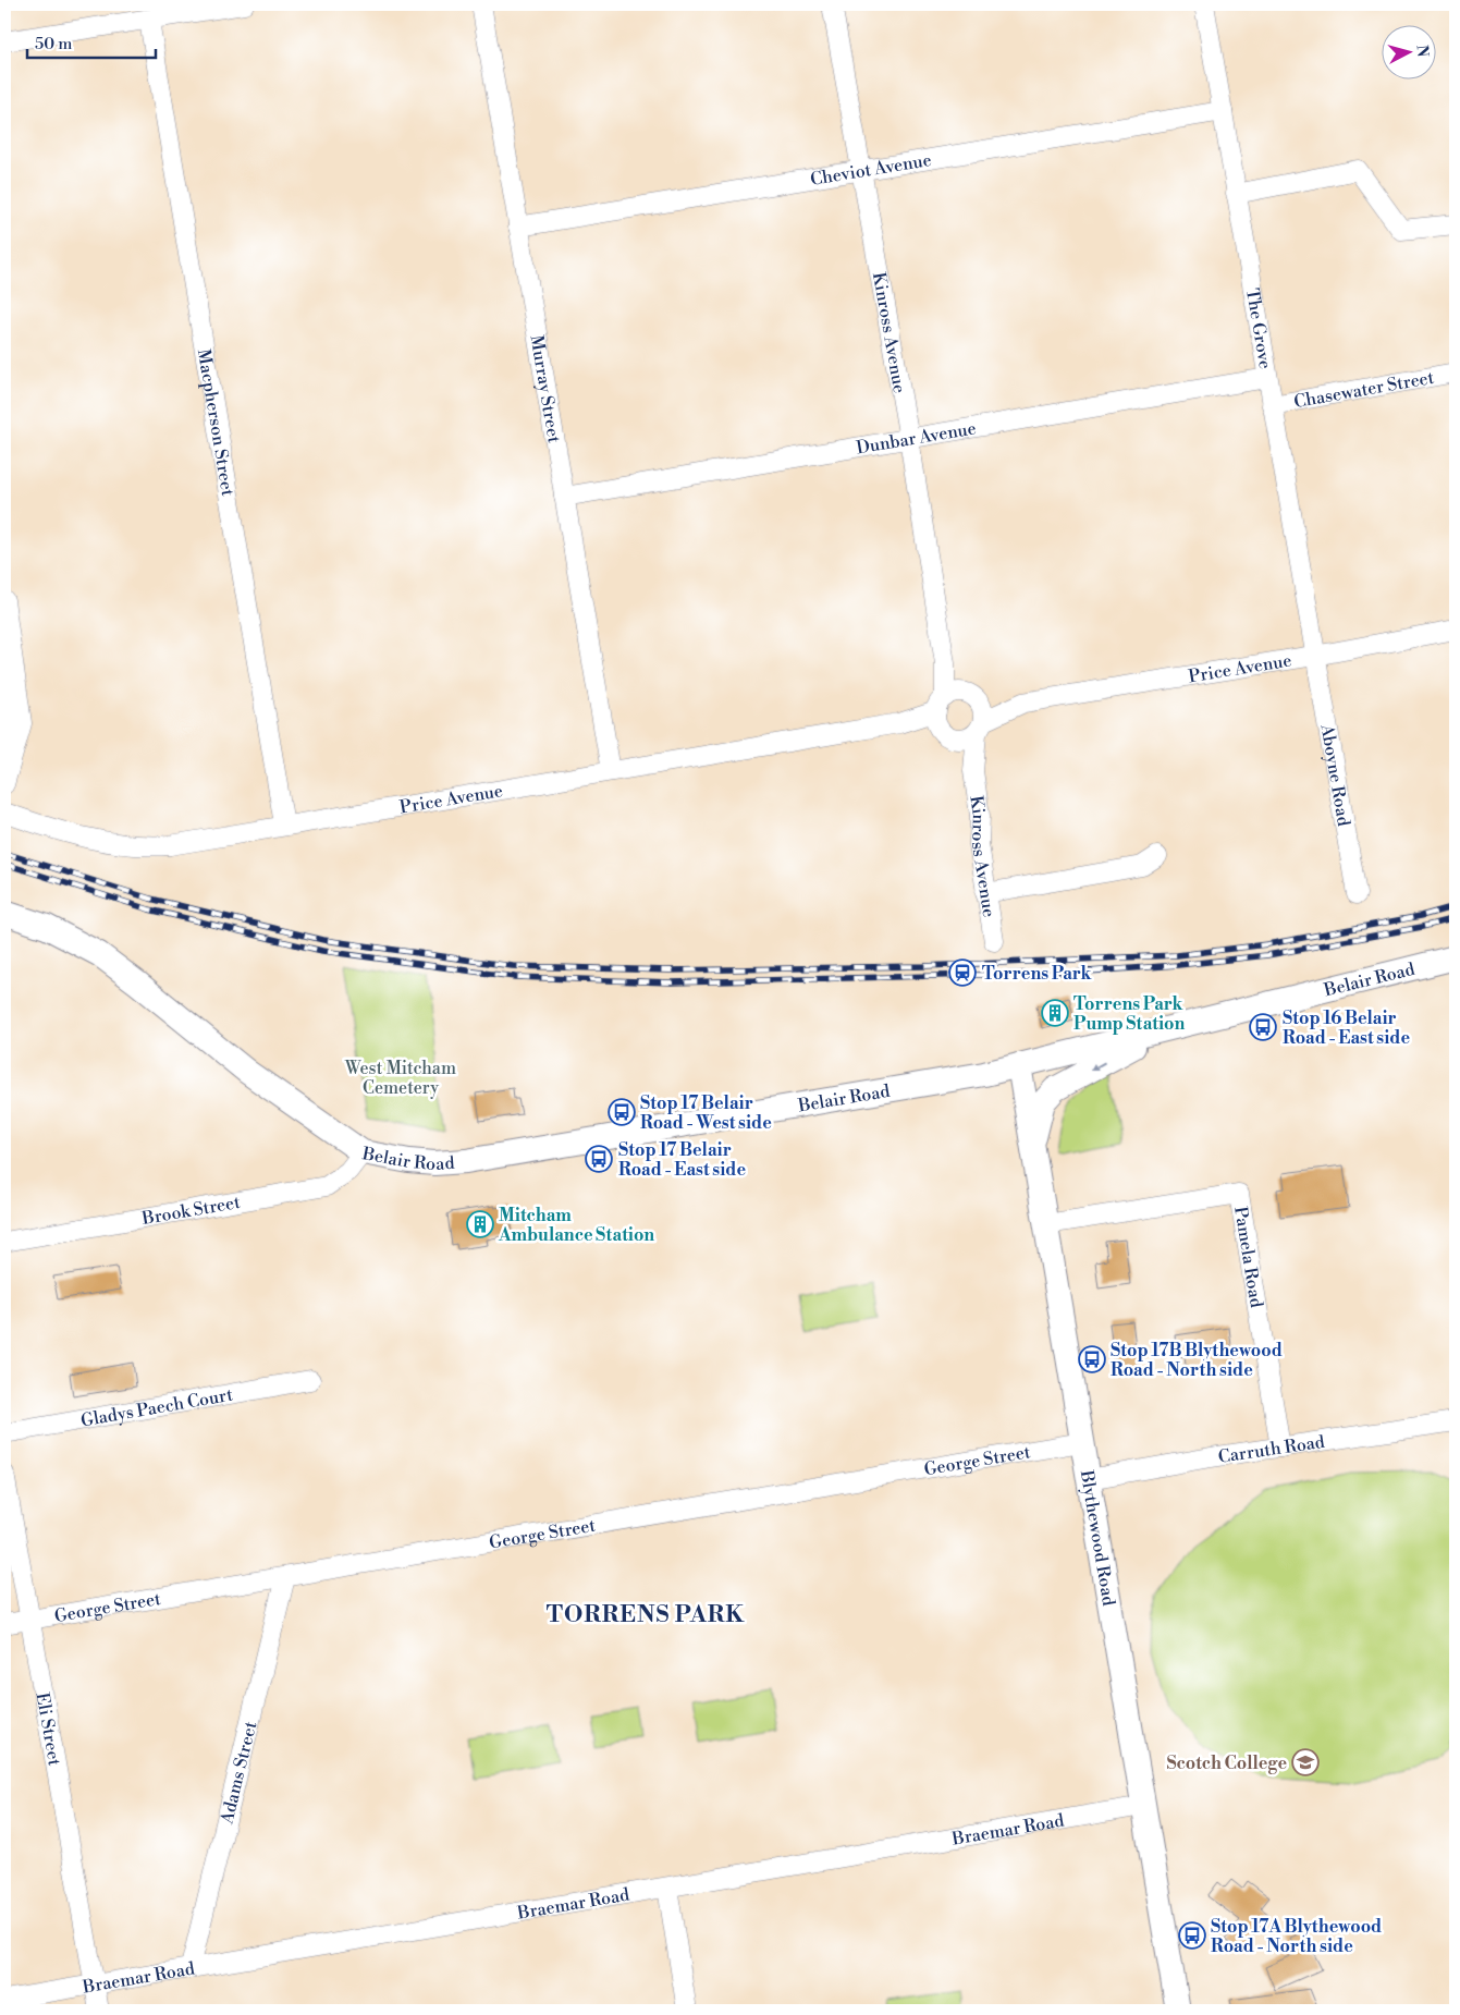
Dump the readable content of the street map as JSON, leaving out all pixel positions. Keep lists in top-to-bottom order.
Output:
{
  "streets": {
    "main road": ["Belair Road", "Blythewood Road"],
    "street": [
      "Cheviot Avenue",
      "The Grove",
      "Kinross Avenue",
      "Murray Street",
      "Chasewater Street",
      "Macpherson Street",
      "Dunbar Avenue",
      "Price Avenue",
      "Aboyne Road",
      "Brook Street",
      "Pamela Road",
      "Gladys Paech Court",
      "Carruth Road",
      "George Street",
      "Eli Street",
      "Adams Street",
      "Braemar Road"
    ]
  },
  "crossings": [
    ["Cheviot Avenue", "The Grove"],
    ["Cheviot Avenue", "Kinross Avenue"],
    ["Cheviot Avenue", "Murray Street"],
    ["The Grove", "Chasewater Street"],
    ["The Grove", "Dunbar Avenue"],
    ["The Grove", "Price Avenue"],
    ["The Grove", "Aboyne Road"],
    ["Kinross Avenue", "Dunbar Avenue"],
    ["Kinross Avenue", "Price Avenue"],
    ["Murray Street", "Dunbar Avenue"],
    ["Murray Street", "Price Avenue"],
    ["Macpherson Street", "Price Avenue"],
    ["Price Avenue", "Aboyne Road"],
    ["Belair Road", "Brook Street"],
    ["Belair Road", "Blythewood Road"],
    ["Pamela Road", "Carruth Road"],
    ["Pamela Road", "Blythewood Road"],
    ["Carruth Road", "Blythewood Road"],
    ["George Street", "Blythewood Road"],
    ["George Street", "Eli Street"],
    ["George Street", "Adams Street"],
    ["Blythewood Road", "Braemar Road"],
    ["Eli Street", "Braemar Road"],
    ["Adams Street", "Braemar Road"]
  ],
  "districts": ["TORRENS PARK"],
  "parks": ["West Mitcham Cemetery"],
  "places": {
    "station": ["Torrens Park"],
    "building": ["Torrens Park Pump Station", "Mitcham Ambulance Station"],
    "bus stop": [
      "Stop 16 Belair Road - East side",
      "Stop 17 Belair Road - West side",
      "Stop 17 Belair Road - East side",
      "Stop 17B Blythewood Road - North side",
      "Stop 17A Blythewood Road - North side"
    ],
    "school or university": ["Scotch College"]
  },
  "scale_bar": "50 m",
  "north": "right"
}
